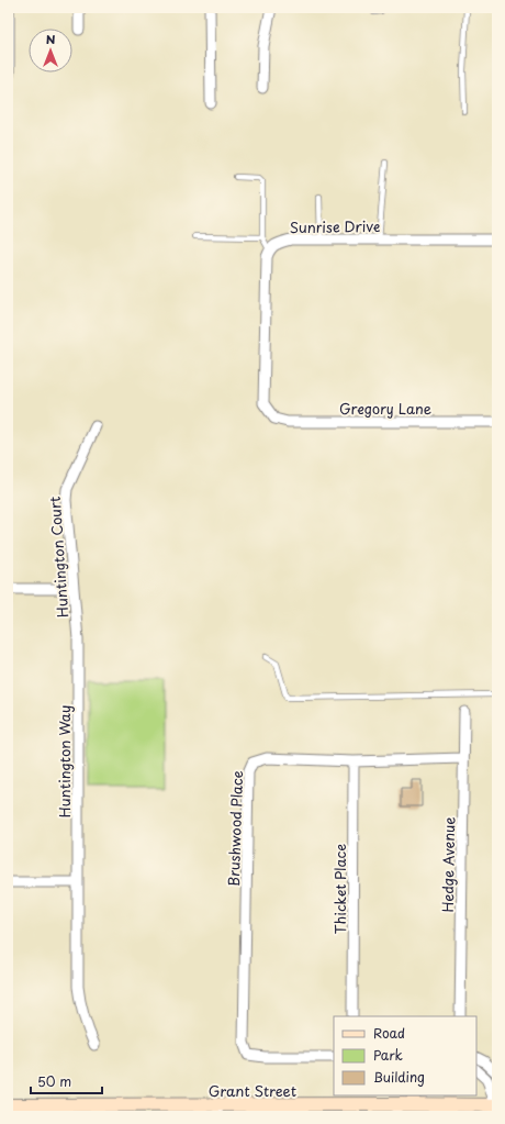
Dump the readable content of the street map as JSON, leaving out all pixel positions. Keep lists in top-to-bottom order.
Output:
{
  "streets": {
    "street": [
      "Sunrise Drive",
      "Gregory Lane",
      "Huntington Court",
      "Huntington Way",
      "Brushwood Place",
      "Hedge Avenue",
      "Thicket Place",
      "Grant Street"
    ]
  },
  "crossings": [
    ["Sunrise Drive", "Gregory Lane"],
    ["Huntington Court", "Huntington Way"],
    ["Brushwood Place", "Hedge Avenue"],
    ["Brushwood Place", "Thicket Place"]
  ],
  "legend": ["Road", "Park", "Building"],
  "scale_bar": "50 m",
  "north": "top"
}
